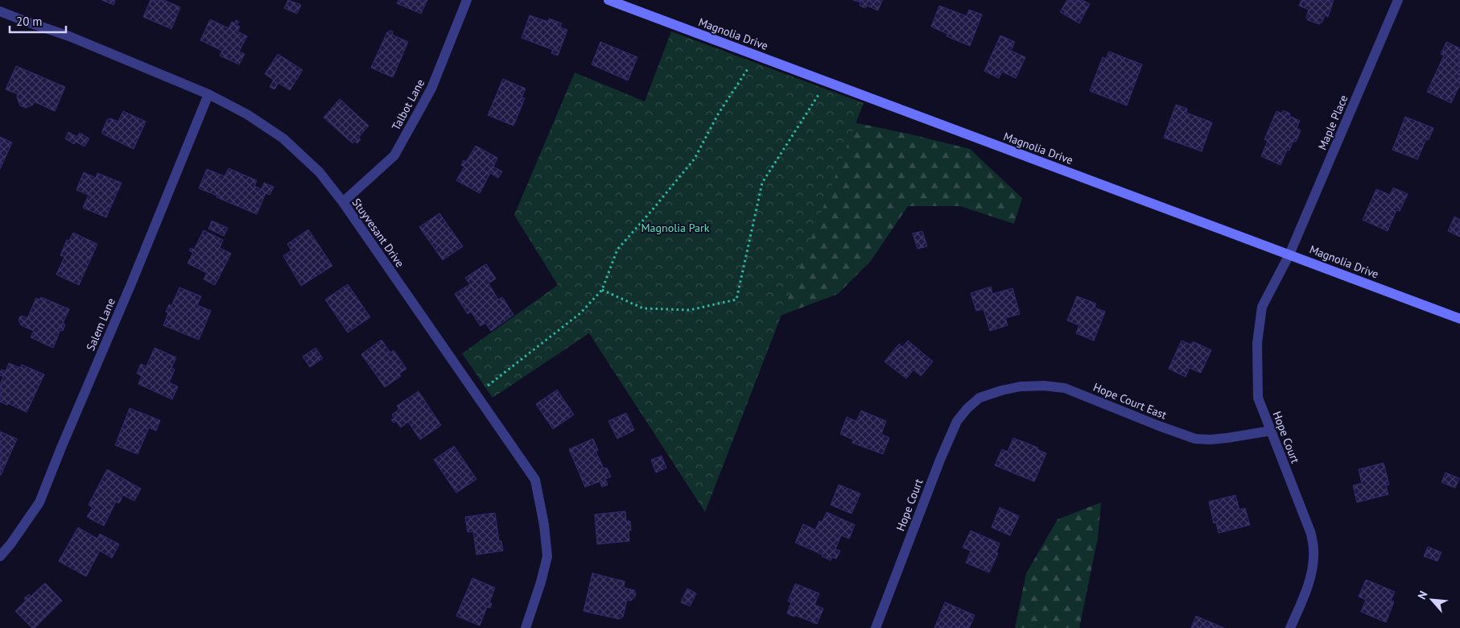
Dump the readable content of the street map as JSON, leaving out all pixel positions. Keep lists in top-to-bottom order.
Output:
{
  "streets": {
    "street": [
      "Magnolia Drive",
      "Talbot Lane",
      "Maple Place",
      "Stuyvesant Drive",
      "Salem Lane",
      "Hope Court East",
      "Hope Court"
    ]
  },
  "crossings": [
    ["Magnolia Drive", "Maple Place"],
    ["Magnolia Drive", "Hope Court"],
    ["Talbot Lane", "Stuyvesant Drive"],
    ["Maple Place", "Hope Court"],
    ["Stuyvesant Drive", "Salem Lane"],
    ["Hope Court East", "Hope Court"]
  ],
  "parks": ["Magnolia Park"],
  "scale_bar": "20 m",
  "north": "top left"
}
